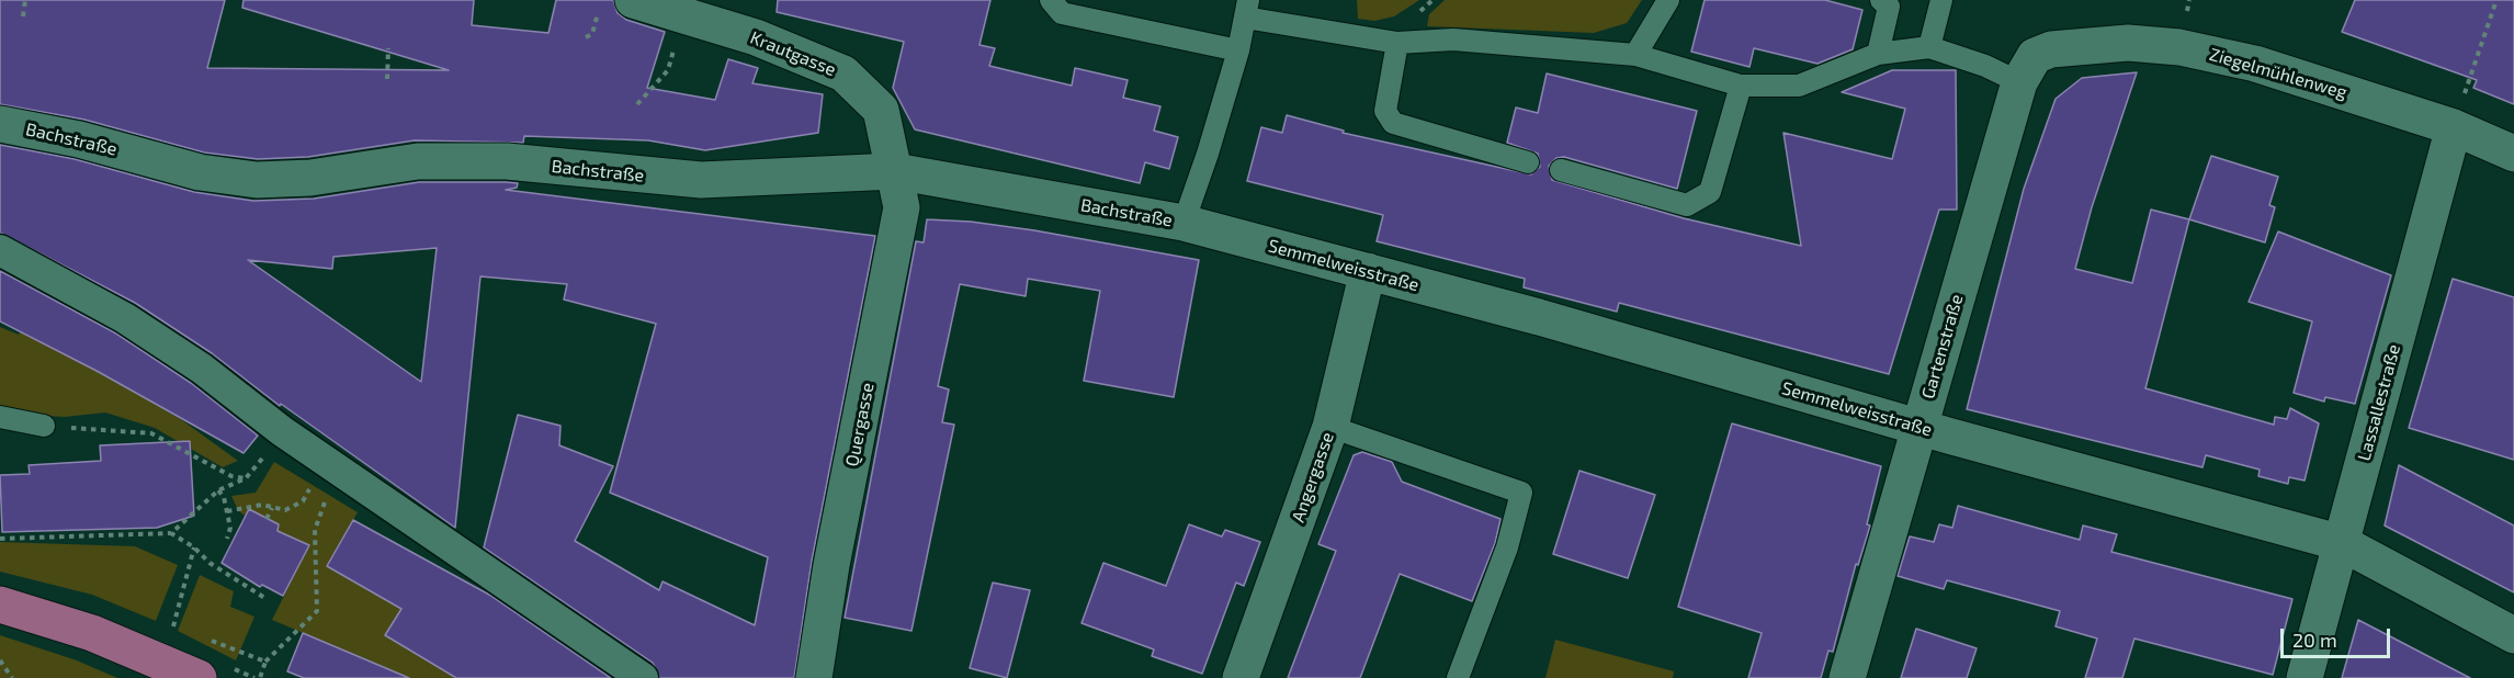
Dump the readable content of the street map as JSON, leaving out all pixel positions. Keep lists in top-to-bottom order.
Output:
{
  "streets": {
    "street": [
      "Krautgasse",
      "Ziegelmühlenweg",
      "Bachstraße",
      "Semmelweisstraße",
      "Gartenstraße",
      "Lassallestraße",
      "Quergasse",
      "Angergasse"
    ]
  },
  "crossings": [
    ["Krautgasse", "Bachstraße"],
    ["Krautgasse", "Quergasse"],
    ["Ziegelmühlenweg", "Gartenstraße"],
    ["Ziegelmühlenweg", "Lassallestraße"],
    ["Bachstraße", "Semmelweisstraße"],
    ["Bachstraße", "Quergasse"],
    ["Semmelweisstraße", "Gartenstraße"],
    ["Semmelweisstraße", "Lassallestraße"],
    ["Semmelweisstraße", "Angergasse"]
  ],
  "scale_bar": "20 m"
}
